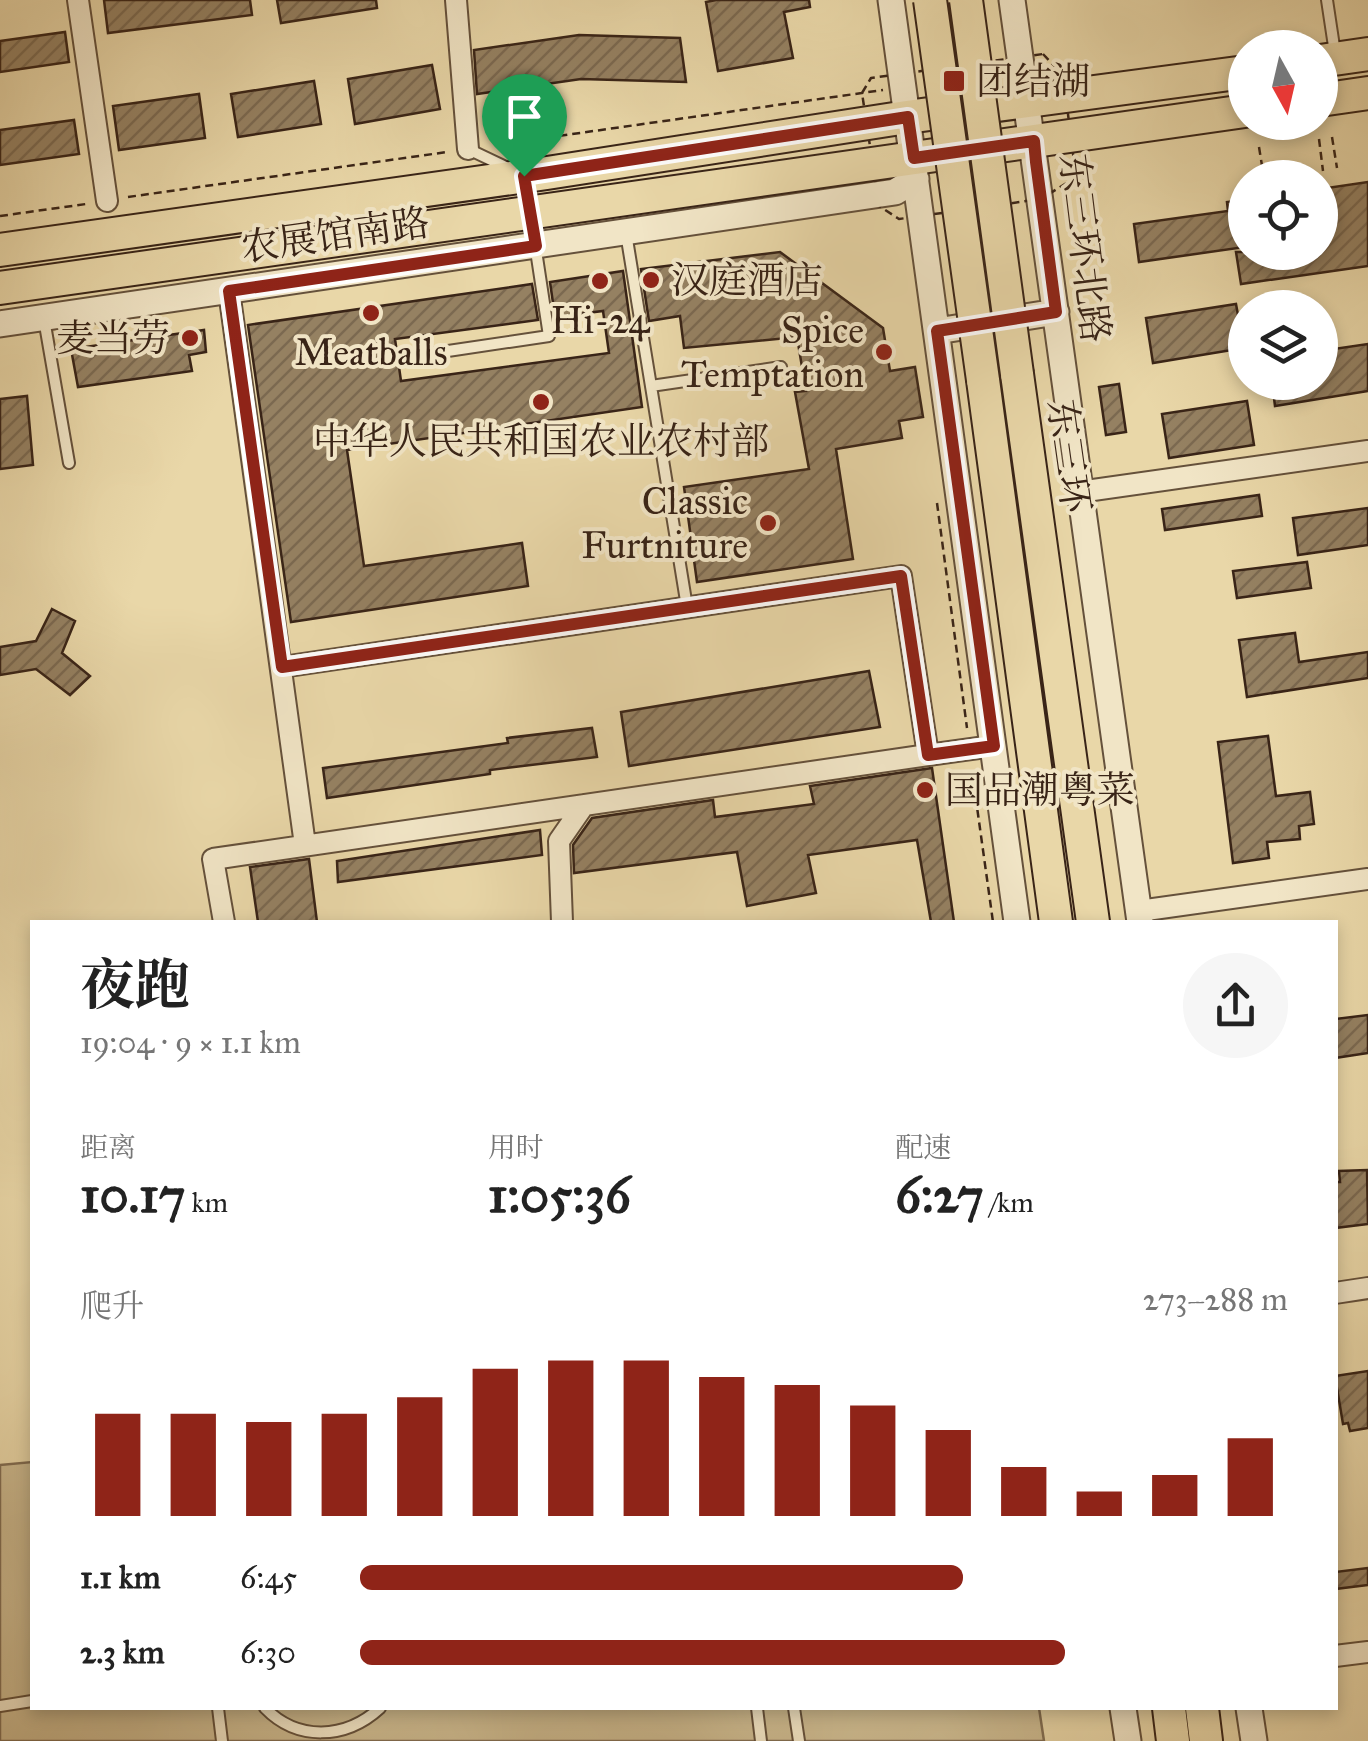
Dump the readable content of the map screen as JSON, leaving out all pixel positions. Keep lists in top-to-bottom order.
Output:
{
  "streets": {
    "main road": ["农展馆南路", "东三环"],
    "street": ["东三环北路"]
  },
  "crossings": [
    ["农展馆南路", "东三环北路"]
  ],
  "places": {
    "transit": ["团结湖"],
    "other": [
      "汉庭酒店",
      "Hi-24",
      "Meatballs",
      "麦当劳",
      "Spice Temptation",
      "中华人民共和国农业农村部",
      "Classic Furtniture",
      "国品潮粤菜"
    ]
  },
  "north": "bottom",
  "page": {
    "heading": ["夜跑", "19:04 · 9 × 1.1 km"],
    "stats": [
      ["距离", "10.17 km"],
      ["用时", "1:05:36"],
      ["配速", "6:27 /km"]
    ],
    "chart": ["爬升", "273–288 m"],
    "list": [
      {
        "name": "1.1 km",
        "note": "6:45"
      },
      {
        "name": "2.3 km",
        "note": "6:30"
      }
    ]
  }
}
